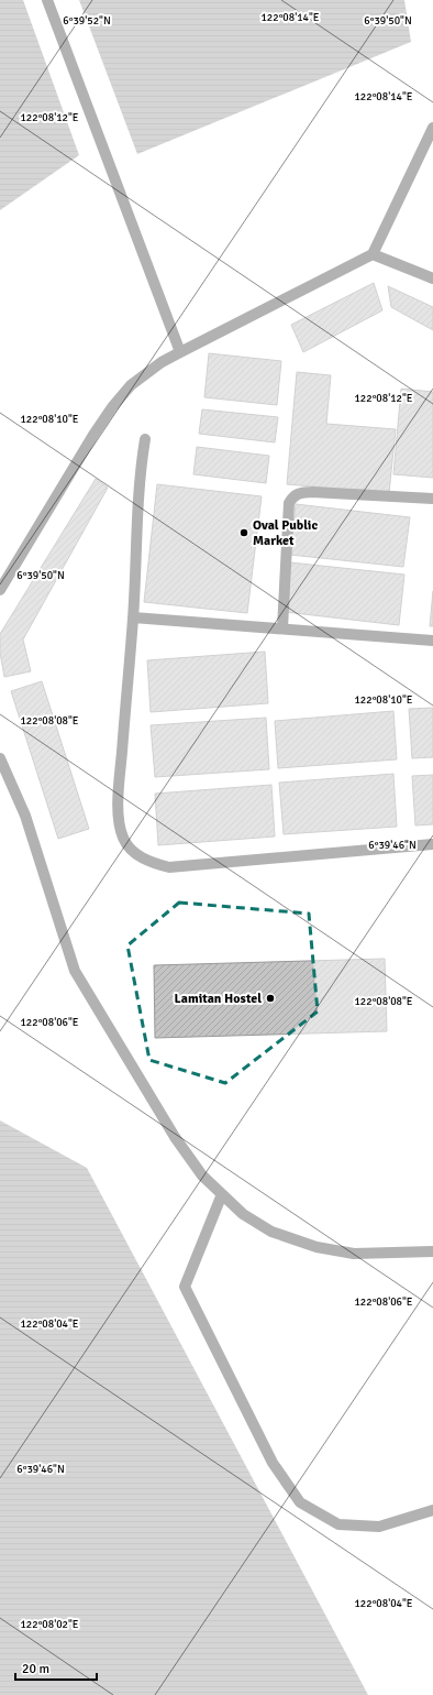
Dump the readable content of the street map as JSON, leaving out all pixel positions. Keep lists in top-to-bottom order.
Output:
{
  "places": ["Oval Public Market", "Lamitan Hostel"],
  "scale_bar": "20 m",
  "coordinates": [
    "122°08'14\"E",
    "6°39'52\"N",
    "6°39'50\"N",
    "122°08'12\"E",
    "122°08'10\"E",
    "122°08'08\"E",
    "6°39'46\"N",
    "122°08'06\"E",
    "122°08'04\"E",
    "122°08'02\"E"
  ]
}
